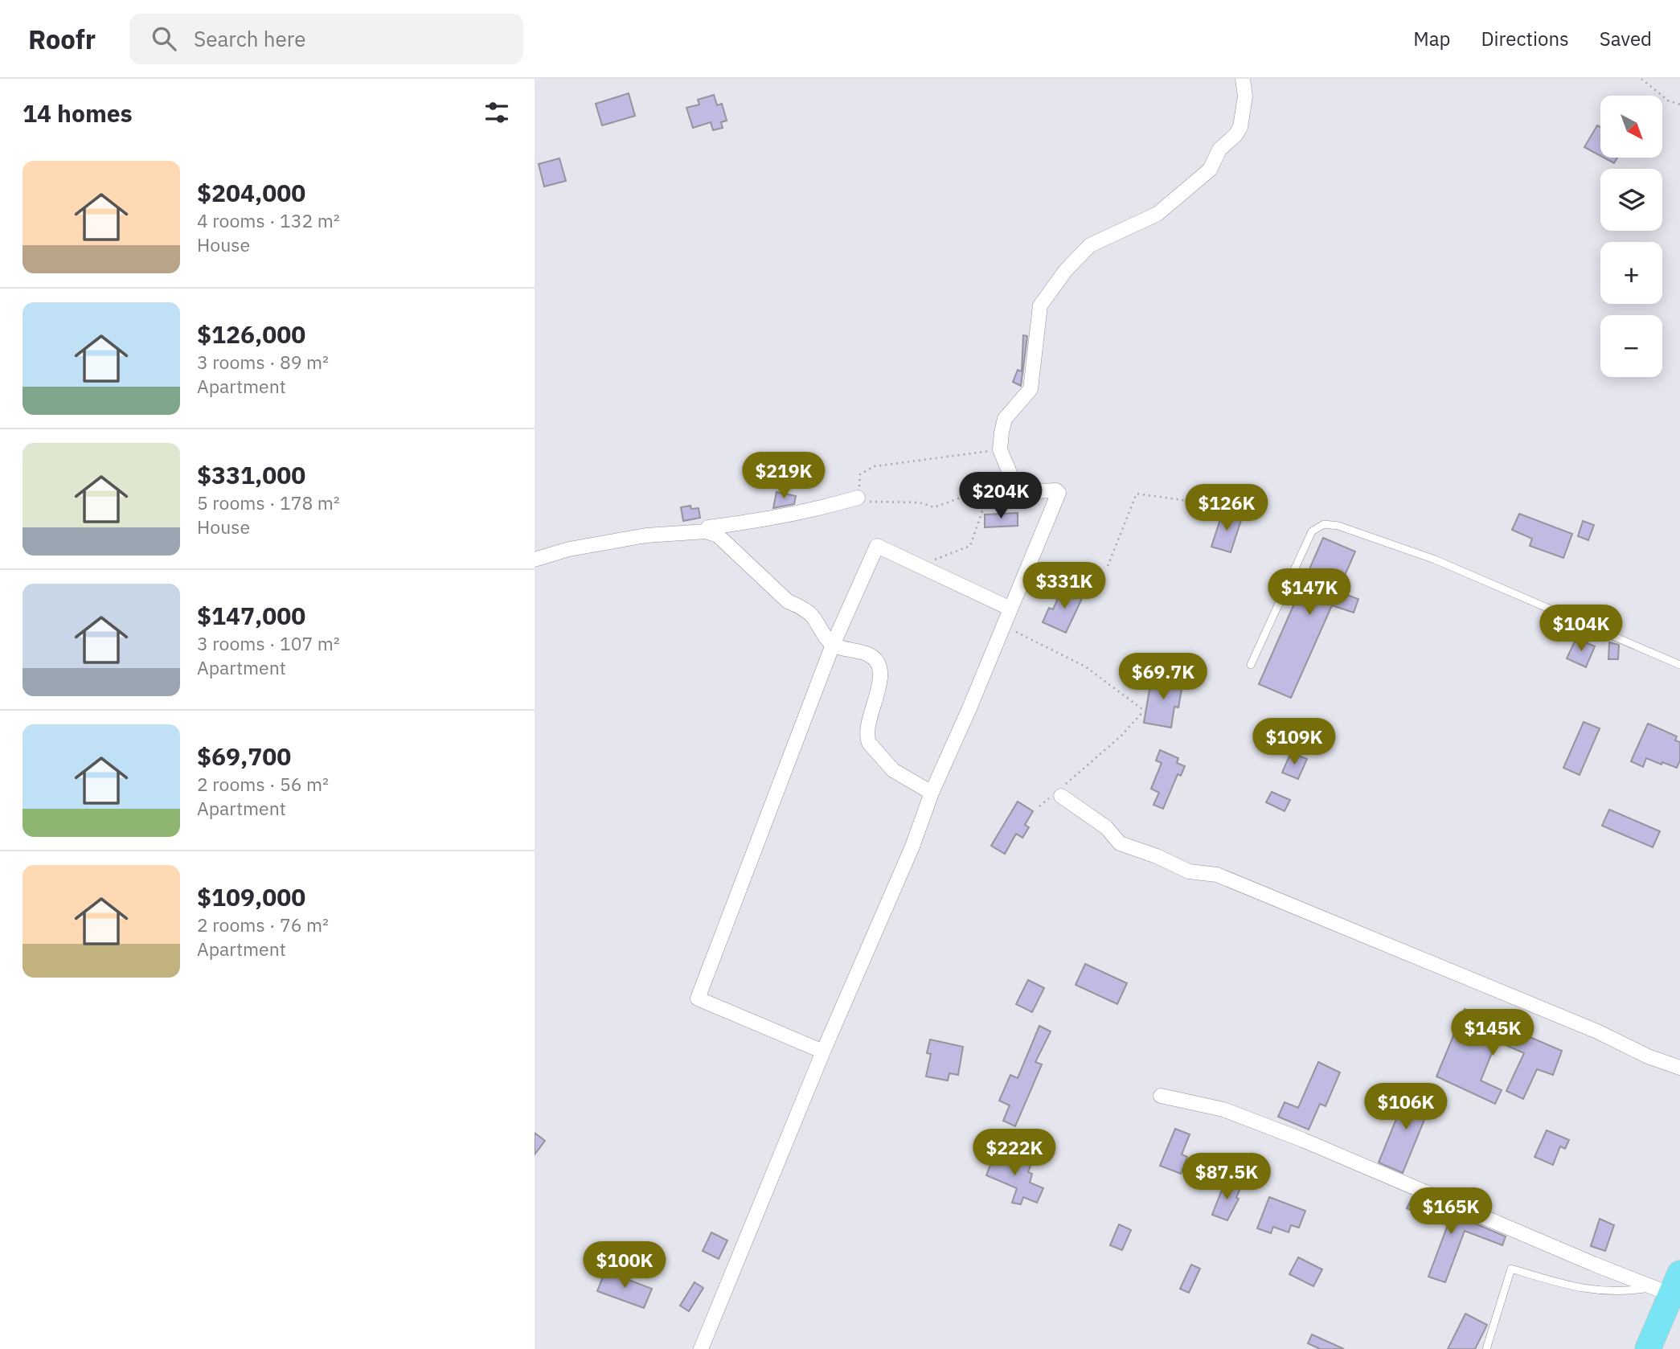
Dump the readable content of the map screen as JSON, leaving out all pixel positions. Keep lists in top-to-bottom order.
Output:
{
  "north": "bottom right",
  "page": {
    "header": "Roofr",
    "search": "Search here",
    "nav": ["Map", "Directions", "Saved"],
    "heading": "14 homes",
    "map_buttons": ["+", "−"],
    "list": [
      {
        "name": "$204,000",
        "note": "4 rooms · 132 m² · House"
      },
      {
        "name": "$126,000",
        "note": "3 rooms · 89 m² · Apartment"
      },
      {
        "name": "$331,000",
        "note": "5 rooms · 178 m² · House"
      },
      {
        "name": "$147,000",
        "note": "3 rooms · 107 m² · Apartment"
      },
      {
        "name": "$69,700",
        "note": "2 rooms · 56 m² · Apartment"
      },
      {
        "name": "$109,000",
        "note": "2 rooms · 76 m² · Apartment"
      }
    ],
    "price": [
      "$219K",
      "$204K",
      "$126K",
      "$331K",
      "$147K",
      "$104K",
      "$69.7K",
      "$109K",
      "$145K",
      "$106K",
      "$222K",
      "$87.5K",
      "$165K",
      "$100K"
    ]
  }
}
